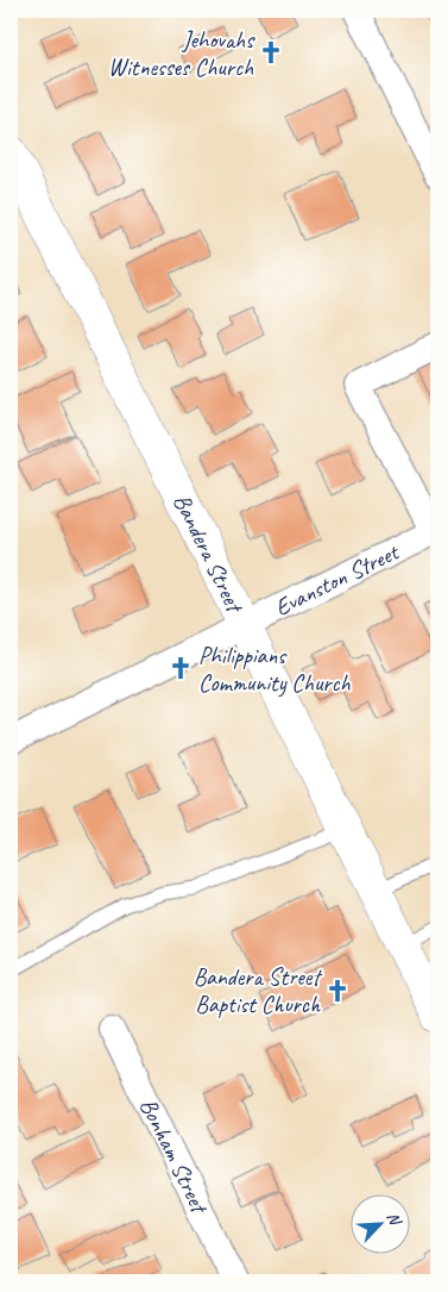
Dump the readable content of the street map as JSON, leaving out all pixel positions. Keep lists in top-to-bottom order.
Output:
{
  "streets": {
    "street": ["Bandera Street", "Evanston Street", "Bonham Street"]
  },
  "crossings": [
    ["Bandera Street", "Evanston Street"]
  ],
  "places": {
    "church": ["Jehovahs Witnesses Church", "Philippians Community Church", "Bandera Street Baptist Church"]
  },
  "north": "top right"
}
